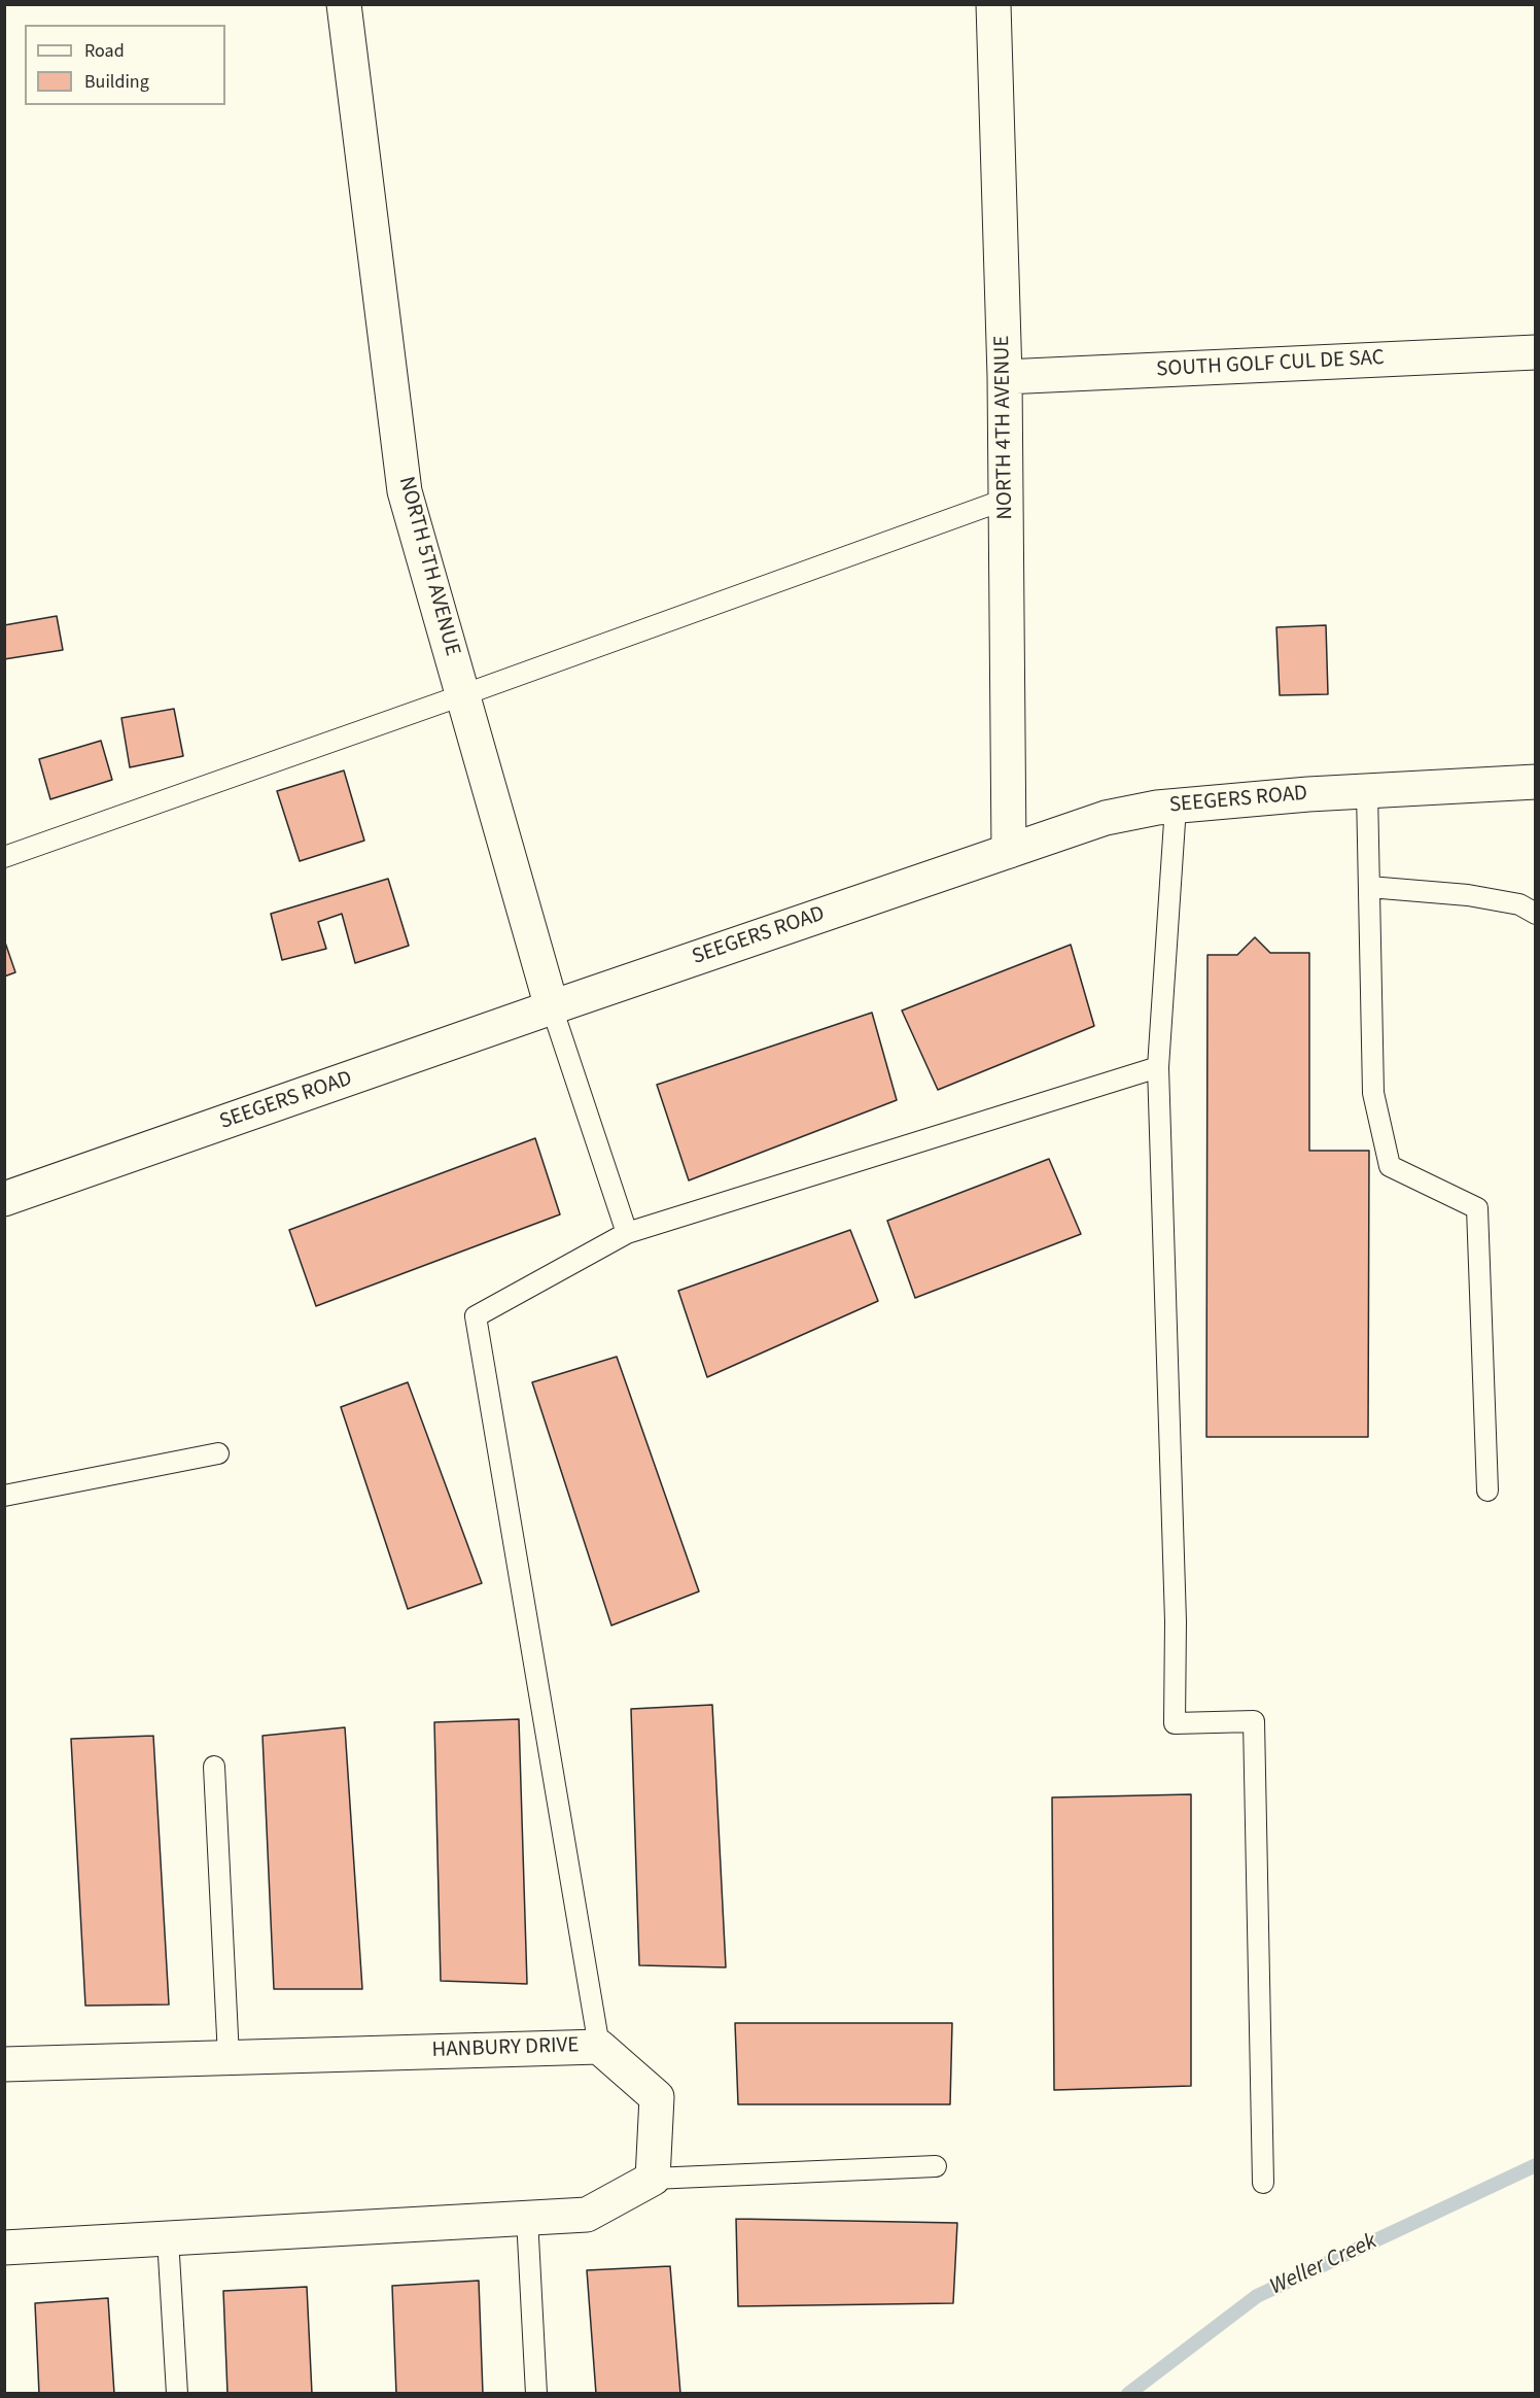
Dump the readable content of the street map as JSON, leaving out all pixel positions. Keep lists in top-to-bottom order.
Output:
{
  "streets": {
    "street": [
      "SOUTH GOLF CUL DE SAC",
      "NORTH 4TH AVENUE",
      "NORTH 5TH AVENUE",
      "SEEGERS ROAD",
      "HANBURY DRIVE"
    ]
  },
  "crossings": [
    ["SOUTH GOLF CUL DE SAC", "NORTH 4TH AVENUE"],
    ["NORTH 4TH AVENUE", "SEEGERS ROAD"],
    ["NORTH 5TH AVENUE", "SEEGERS ROAD"]
  ],
  "water": ["Weller Creek"],
  "legend": ["Road", "Building"]
}
